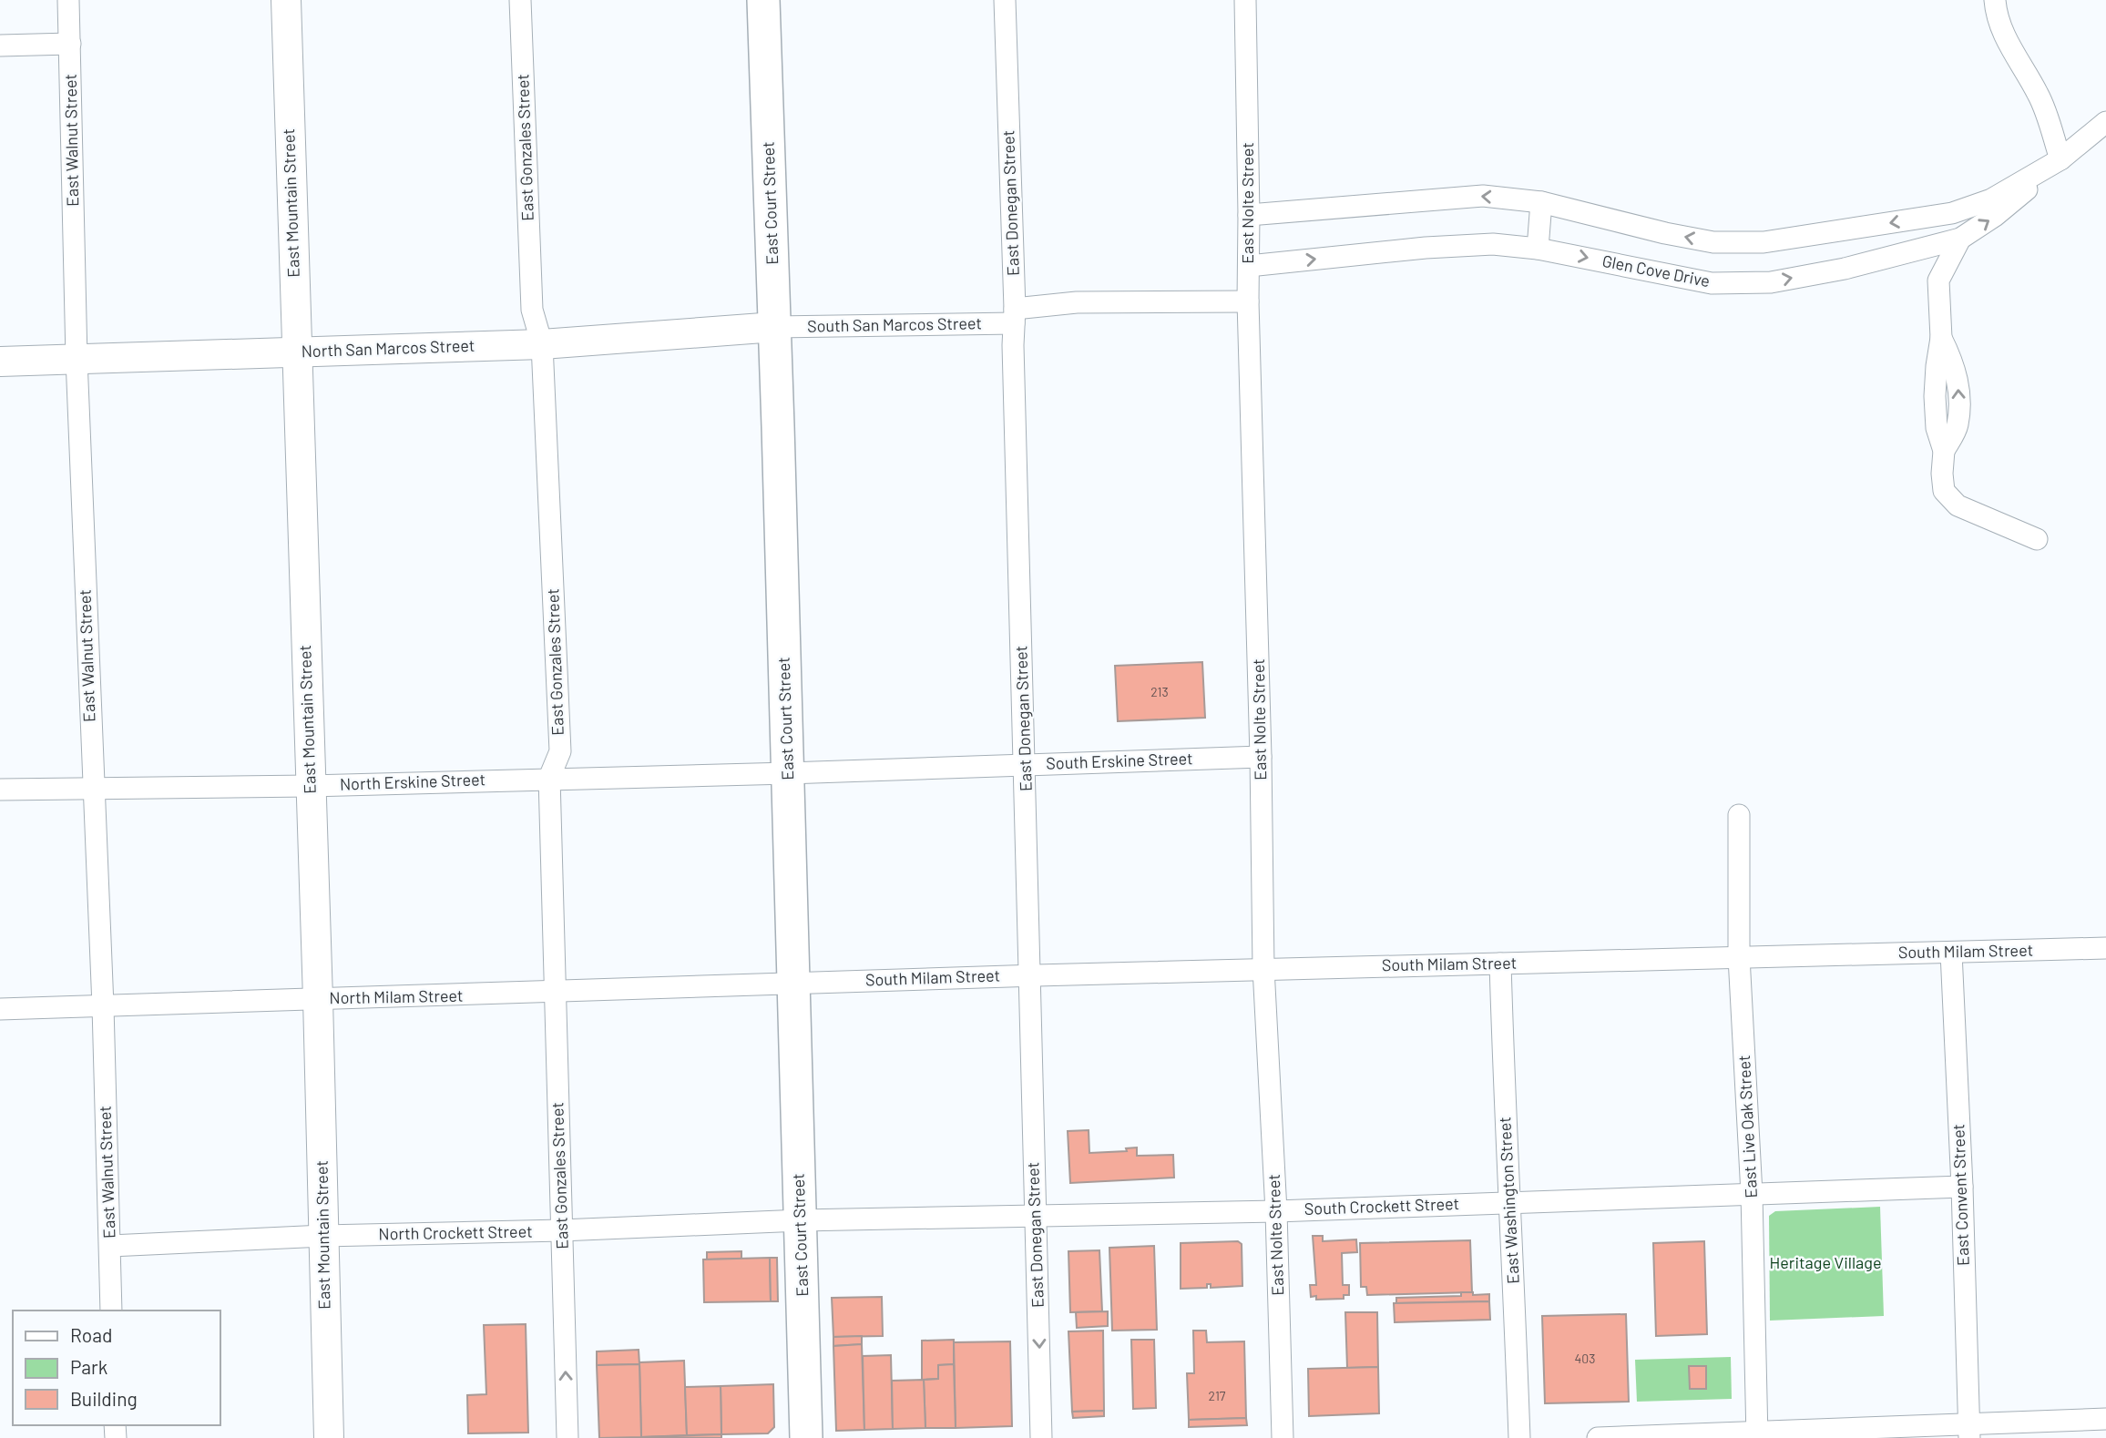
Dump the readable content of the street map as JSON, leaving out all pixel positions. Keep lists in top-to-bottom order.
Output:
{
  "streets": {
    "main road": ["East Court Street"],
    "street": [
      "East Walnut Street",
      "East Gonzales Street",
      "East Mountain Street",
      "East Donegan Street",
      "East Nolte Street",
      "Glen Cove Drive",
      "South San Marcos Street",
      "North San Marcos Street",
      "South Erskine Street",
      "North Erskine Street",
      "South Milam Street",
      "North Milam Street",
      "East Live Oak Street",
      "East Convent Street",
      "East Washington Street",
      "South Crockett Street",
      "North Crockett Street"
    ]
  },
  "crossings": [
    ["East Walnut Street", "North San Marcos Street"],
    ["East Walnut Street", "North Erskine Street"],
    ["East Walnut Street", "North Milam Street"],
    ["East Walnut Street", "North Crockett Street"],
    ["East Gonzales Street", "North San Marcos Street"],
    ["East Gonzales Street", "North Erskine Street"],
    ["East Gonzales Street", "North Milam Street"],
    ["East Gonzales Street", "North Crockett Street"],
    ["East Mountain Street", "North San Marcos Street"],
    ["East Mountain Street", "North Erskine Street"],
    ["East Mountain Street", "North Milam Street"],
    ["East Mountain Street", "North Crockett Street"],
    ["East Court Street", "South San Marcos Street"],
    ["East Court Street", "North San Marcos Street"],
    ["East Court Street", "South Erskine Street"],
    ["East Court Street", "North Erskine Street"],
    ["East Court Street", "South Milam Street"],
    ["East Court Street", "North Milam Street"],
    ["East Court Street", "South Crockett Street"],
    ["East Court Street", "North Crockett Street"],
    ["East Donegan Street", "South San Marcos Street"],
    ["East Donegan Street", "South Erskine Street"],
    ["East Donegan Street", "South Milam Street"],
    ["East Donegan Street", "South Crockett Street"],
    ["East Nolte Street", "Glen Cove Drive"],
    ["East Nolte Street", "South San Marcos Street"],
    ["East Nolte Street", "South Erskine Street"],
    ["East Nolte Street", "South Milam Street"],
    ["East Nolte Street", "South Crockett Street"],
    ["South San Marcos Street", "North San Marcos Street"],
    ["South Erskine Street", "North Erskine Street"],
    ["South Milam Street", "North Milam Street"],
    ["South Milam Street", "East Live Oak Street"],
    ["South Milam Street", "East Convent Street"],
    ["South Milam Street", "East Washington Street"],
    ["East Live Oak Street", "South Crockett Street"],
    ["East Convent Street", "South Crockett Street"],
    ["East Washington Street", "South Crockett Street"],
    ["South Crockett Street", "North Crockett Street"]
  ],
  "parks": ["Heritage Village"],
  "house_numbers": ["213", "403", "217"],
  "legend": ["Road", "Park", "Building"]
}
